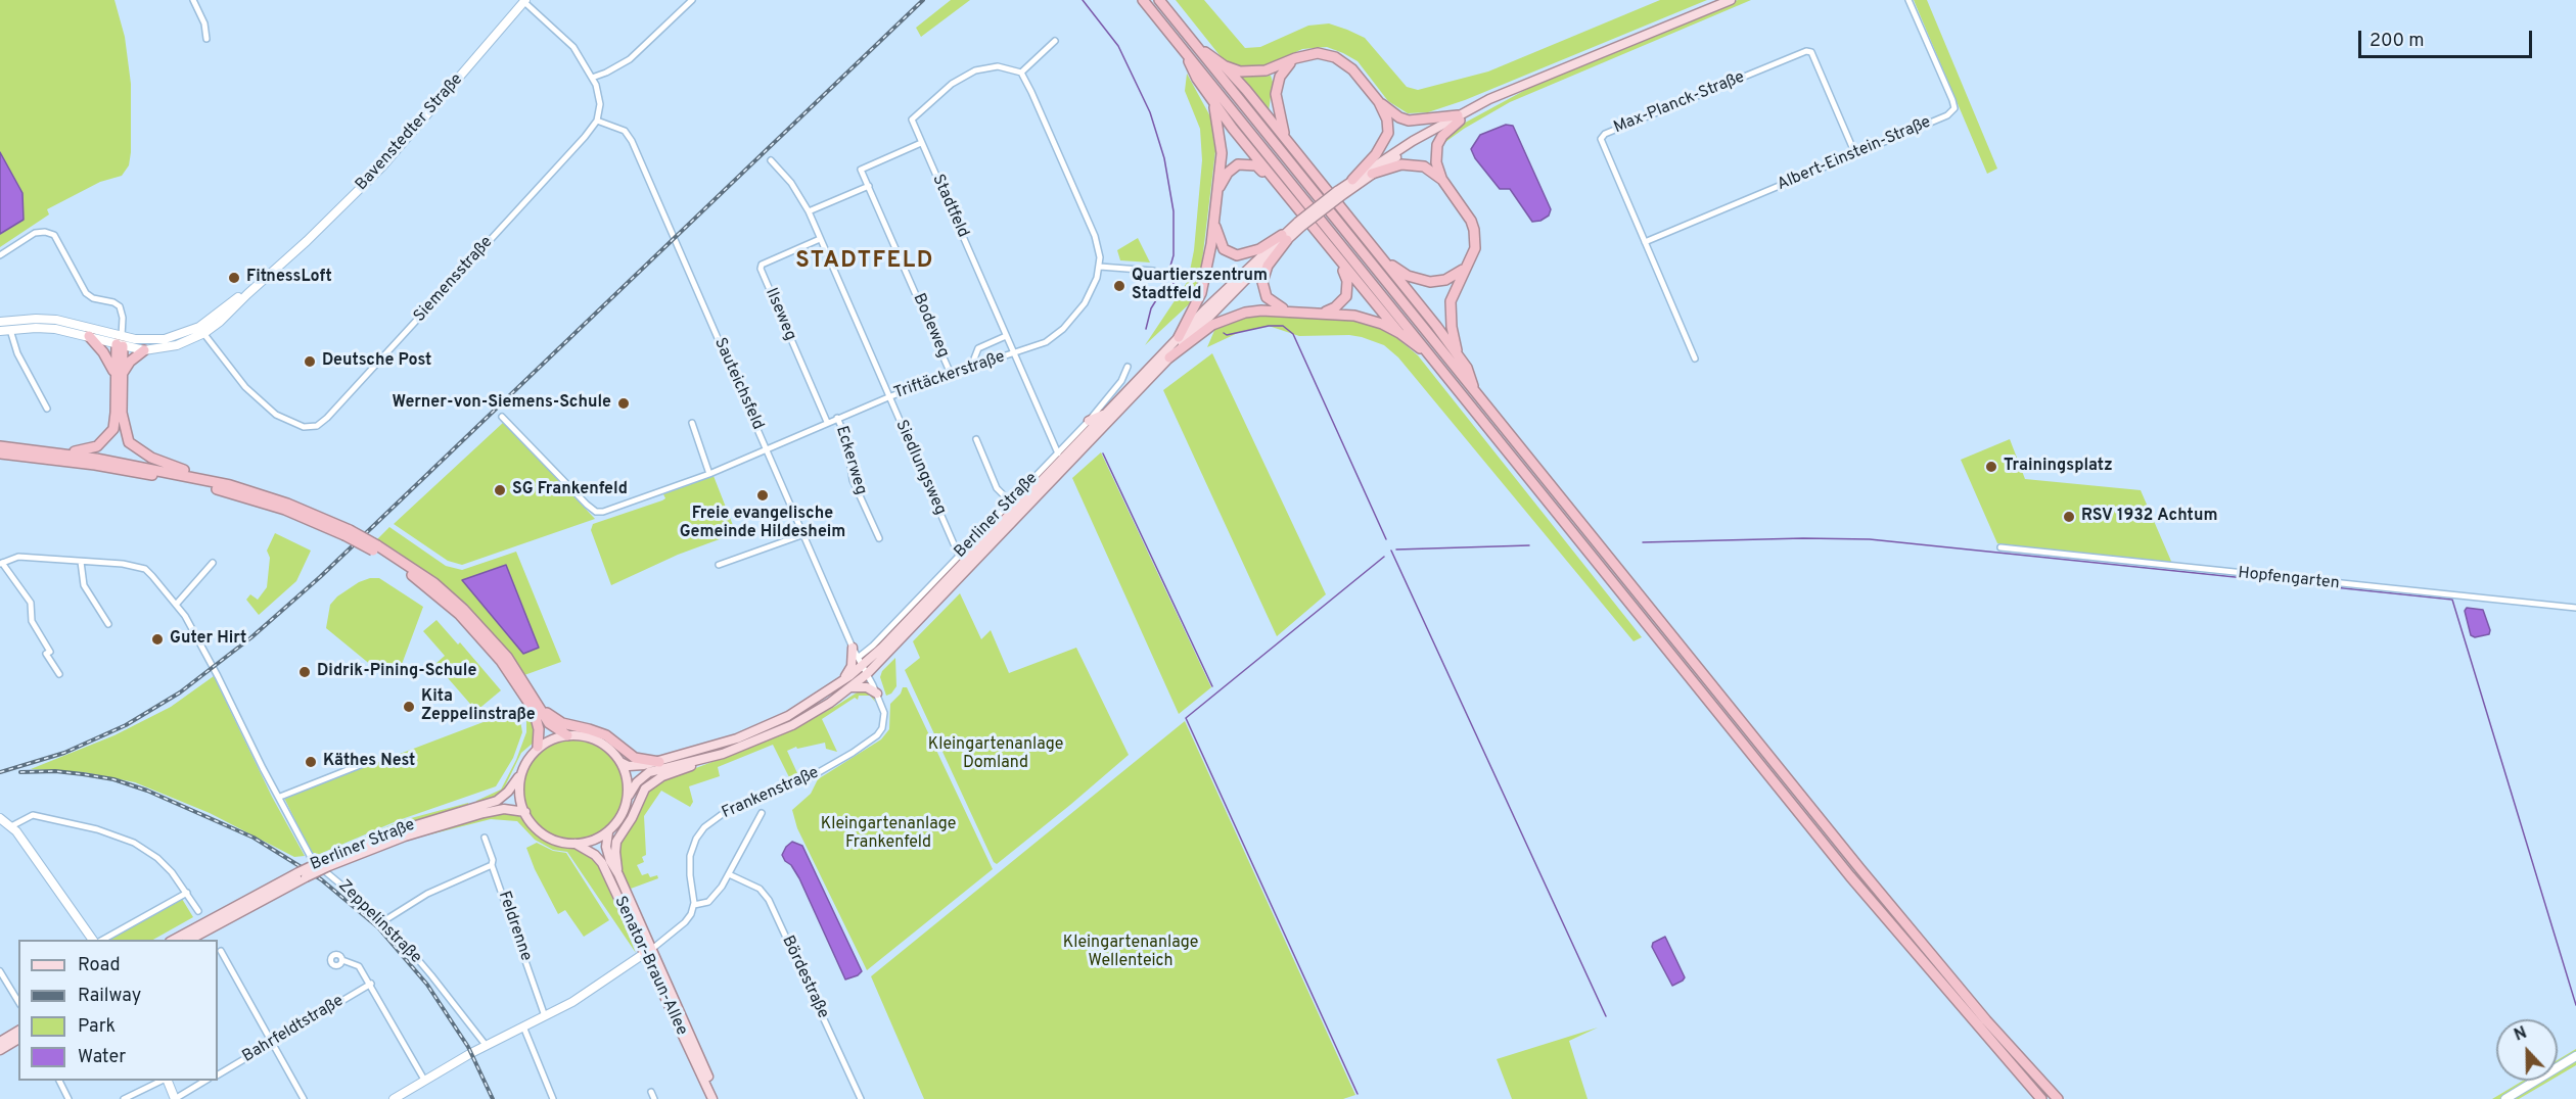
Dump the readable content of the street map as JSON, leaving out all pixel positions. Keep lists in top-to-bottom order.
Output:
{
  "streets": {
    "main road": ["Berliner Straße", "Senator-Braun-Allee"],
    "street": [
      "Max-Planck-Straße",
      "Bavenstedter Straße",
      "Albert-Einstein-Straße",
      "Stadtfeld",
      "Siemensstraße",
      "Ilseweg",
      "Bodeweg",
      "Triftäckerstraße",
      "Sauteichsfeld",
      "Eckerweg",
      "Siedlungsweg",
      "Hopfengarten",
      "Frankenstraße",
      "Zeppelinstraße",
      "Feldrenne",
      "Bördestraße",
      "Bahrfeldtstraße"
    ]
  },
  "crossings": [
    ["Max-Planck-Straße", "Albert-Einstein-Straße"],
    ["Bavenstedter Straße", "Siemensstraße"],
    ["Stadtfeld", "Triftäckerstraße"],
    ["Stadtfeld", "Berliner Straße"],
    ["Siemensstraße", "Sauteichsfeld"],
    ["Ilseweg", "Triftäckerstraße"],
    ["Ilseweg", "Siedlungsweg"],
    ["Bodeweg", "Triftäckerstraße"],
    ["Triftäckerstraße", "Sauteichsfeld"],
    ["Triftäckerstraße", "Eckerweg"],
    ["Triftäckerstraße", "Siedlungsweg"],
    ["Sauteichsfeld", "Berliner Straße"],
    ["Siedlungsweg", "Berliner Straße"],
    ["Berliner Straße", "Senator-Braun-Allee"],
    ["Frankenstraße", "Zeppelinstraße"],
    ["Frankenstraße", "Feldrenne"],
    ["Frankenstraße", "Senator-Braun-Allee"],
    ["Frankenstraße", "Bördestraße"]
  ],
  "districts": ["STADTFELD"],
  "parks": ["Kleingartenanlage Domland", "Kleingartenanlage Frankenfeld", "Kleingartenanlage Wellenteich"],
  "places": [
    "FitnessLoft",
    "Quartierszentrum Stadtfeld",
    "Deutsche Post",
    "Werner-von-Siemens-Schule",
    "Trainingsplatz",
    "SG Frankenfeld",
    "Freie evangelische Gemeinde Hildesheim",
    "RSV 1932 Achtum",
    "Guter Hirt",
    "Didrik-Pining-Schule",
    "Kita Zeppelinstraße",
    "Käthes Nest"
  ],
  "legend": [
    "Road",
    "Railway",
    "Park",
    "Water"
  ],
  "scale_bar": "200 m",
  "north": "top"
}
